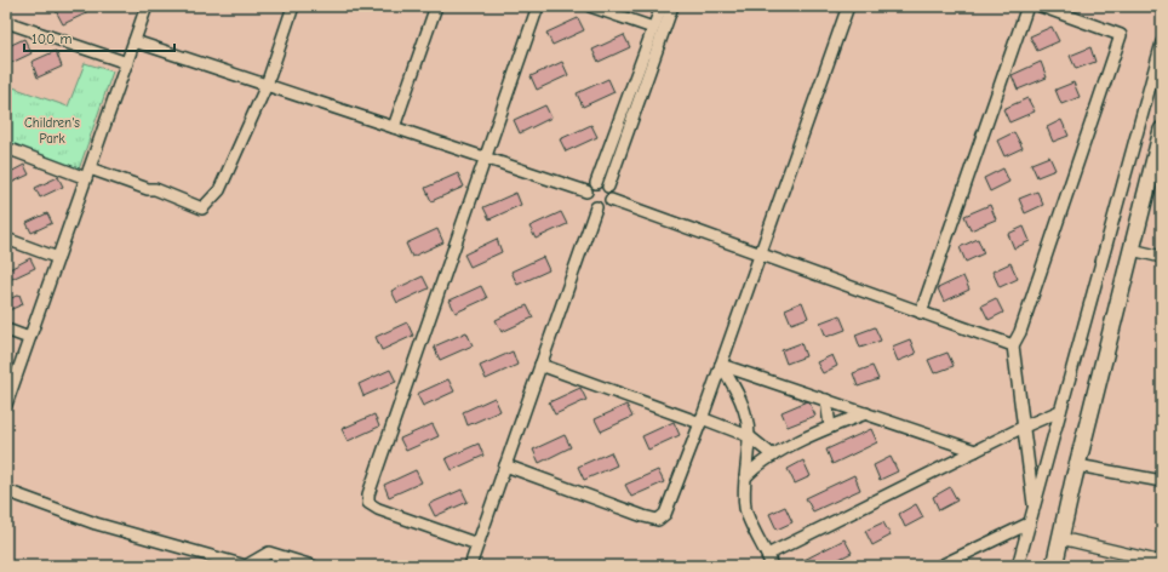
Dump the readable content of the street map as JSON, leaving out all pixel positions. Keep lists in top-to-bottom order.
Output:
{
  "parks": ["Children's Park"],
  "scale_bar": "100 m"
}
